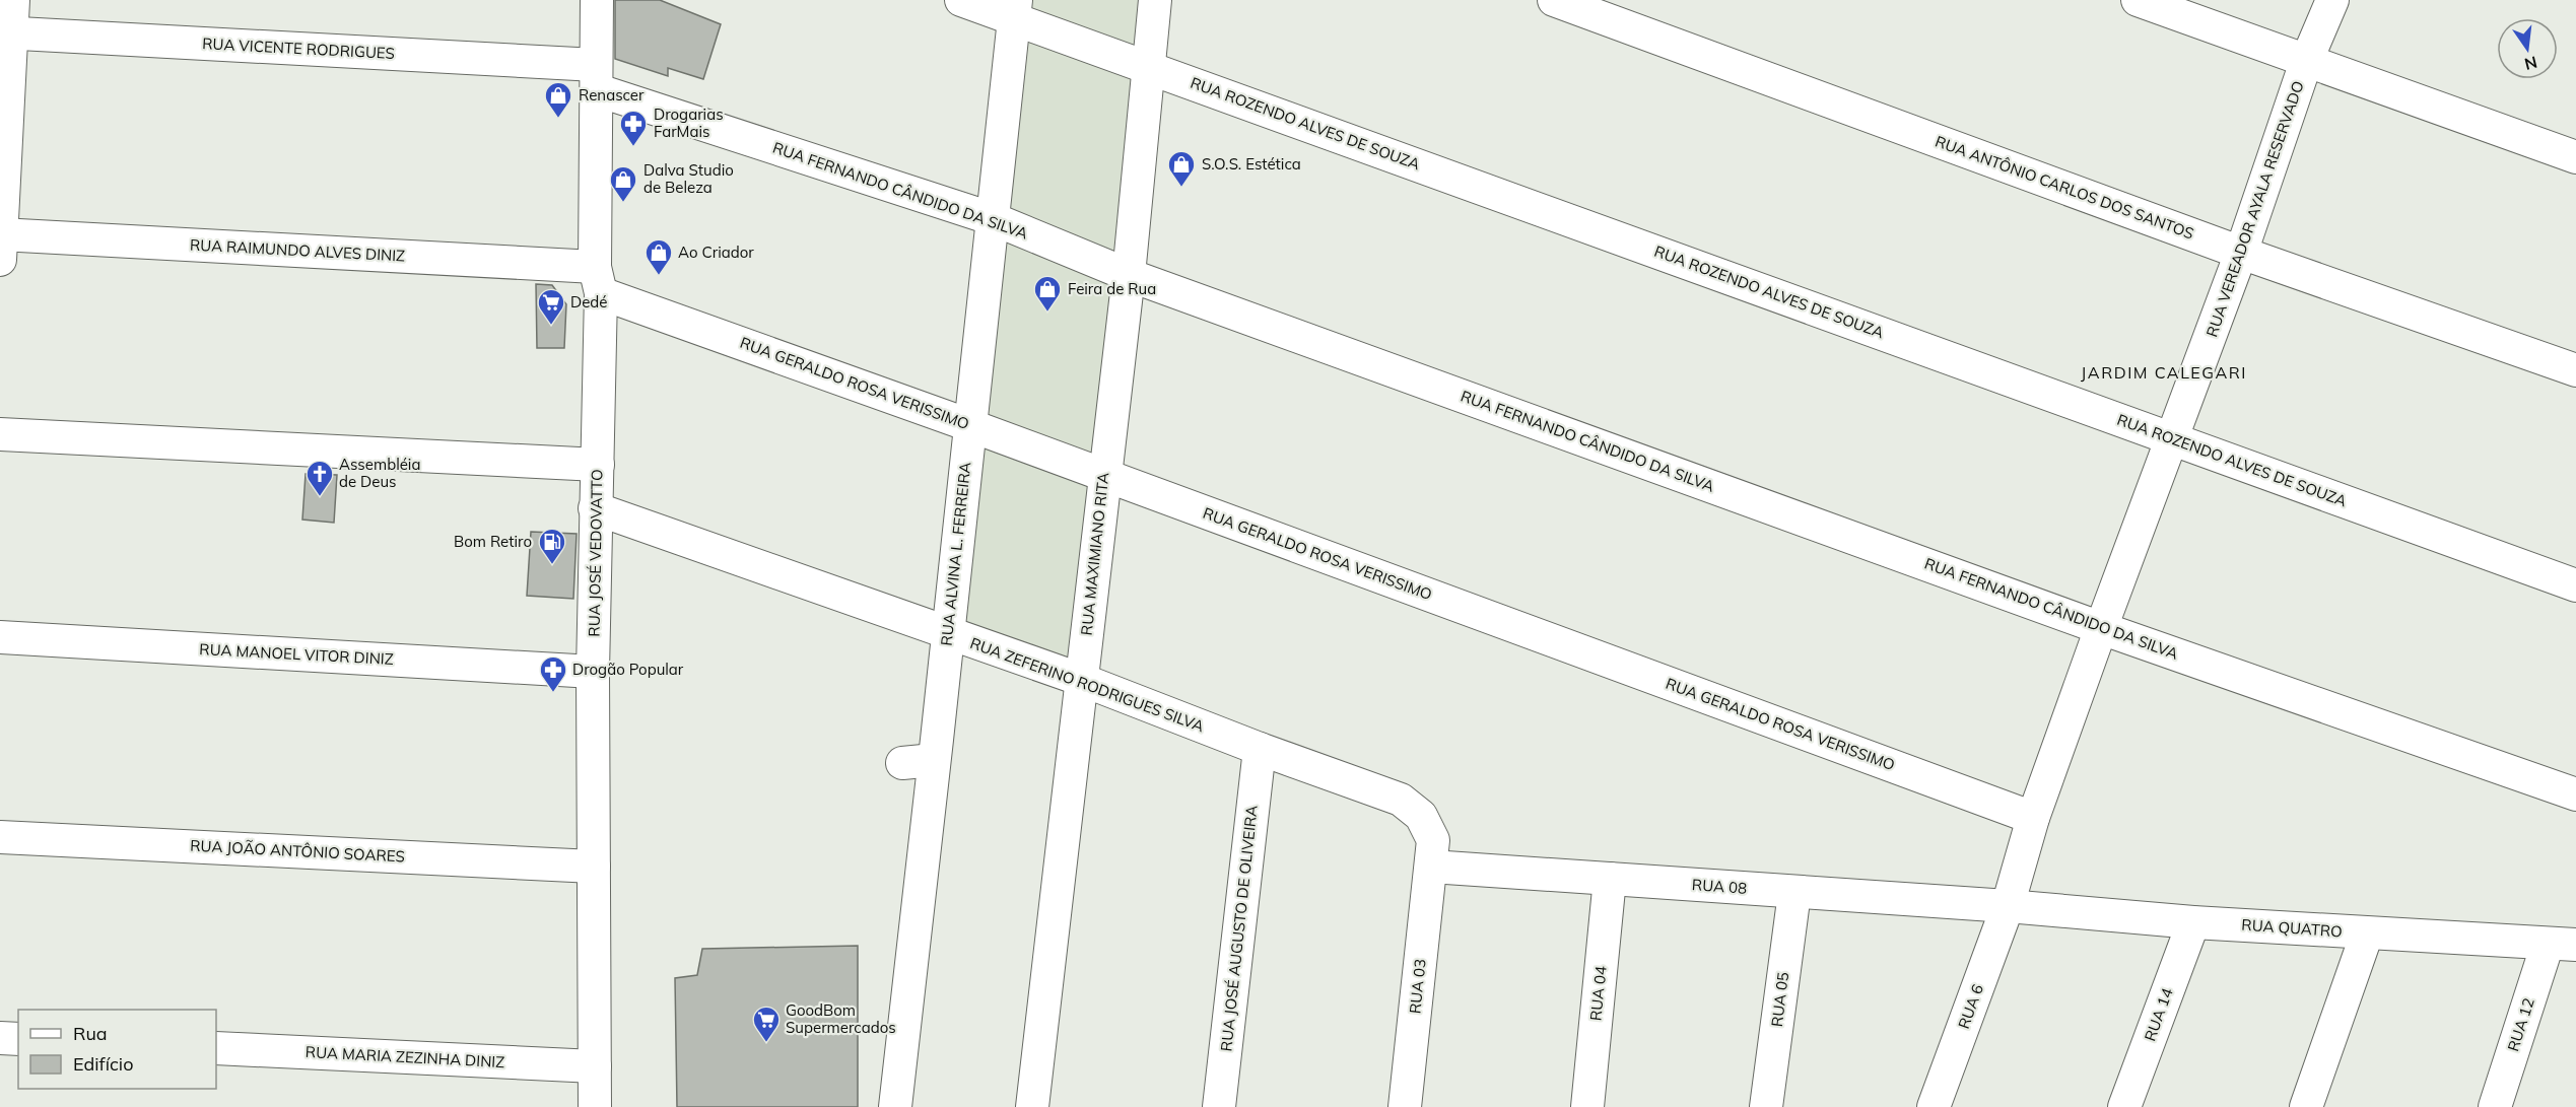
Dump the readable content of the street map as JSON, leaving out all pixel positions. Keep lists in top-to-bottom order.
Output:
{
  "streets": {
    "street": [
      "RUA VICENTE RODRIGUES",
      "RUA ROZENDO ALVES DE SOUZA",
      "RUA ANTÔNIO CARLOS DOS SANTOS",
      "RUA FERNANDO CÂNDIDO DA SILVA",
      "RUA VEREADOR AYALA RESERVADO",
      "RUA RAIMUNDO ALVES DINIZ",
      "RUA GERALDO ROSA VERISSIMO",
      "RUA JOSÉ VEDOVATTO",
      "RUA ALVINA L. FERREIRA",
      "RUA MAXIMIANO RITA",
      "RUA MANOEL VITOR DINIZ",
      "RUA ZEFERINO RODRIGUES SILVA",
      "RUA JOÃO ANTÔNIO SOARES",
      "RUA 08",
      "RUA JOSÉ AUGUSTO DE OLIVEIRA",
      "RUA QUATRO",
      "RUA 03",
      "RUA 04",
      "RUA 05",
      "RUA 6",
      "RUA 14",
      "RUA 12",
      "RUA MARIA ZEZINHA DINIZ"
    ]
  },
  "crossings": [
    ["RUA VICENTE RODRIGUES", "RUA FERNANDO CÂNDIDO DA SILVA"],
    ["RUA VICENTE RODRIGUES", "RUA JOSÉ VEDOVATTO"],
    ["RUA ROZENDO ALVES DE SOUZA", "RUA VEREADOR AYALA RESERVADO"],
    ["RUA ROZENDO ALVES DE SOUZA", "RUA ALVINA L. FERREIRA"],
    ["RUA ROZENDO ALVES DE SOUZA", "RUA MAXIMIANO RITA"],
    ["RUA ANTÔNIO CARLOS DOS SANTOS", "RUA VEREADOR AYALA RESERVADO"],
    ["RUA FERNANDO CÂNDIDO DA SILVA", "RUA VEREADOR AYALA RESERVADO"],
    ["RUA FERNANDO CÂNDIDO DA SILVA", "RUA JOSÉ VEDOVATTO"],
    ["RUA FERNANDO CÂNDIDO DA SILVA", "RUA ALVINA L. FERREIRA"],
    ["RUA FERNANDO CÂNDIDO DA SILVA", "RUA MAXIMIANO RITA"],
    ["RUA VEREADOR AYALA RESERVADO", "RUA GERALDO ROSA VERISSIMO"],
    ["RUA VEREADOR AYALA RESERVADO", "RUA 08"],
    ["RUA VEREADOR AYALA RESERVADO", "RUA QUATRO"],
    ["RUA VEREADOR AYALA RESERVADO", "RUA 6"],
    ["RUA RAIMUNDO ALVES DINIZ", "RUA GERALDO ROSA VERISSIMO"],
    ["RUA RAIMUNDO ALVES DINIZ", "RUA JOSÉ VEDOVATTO"],
    ["RUA GERALDO ROSA VERISSIMO", "RUA JOSÉ VEDOVATTO"],
    ["RUA GERALDO ROSA VERISSIMO", "RUA ALVINA L. FERREIRA"],
    ["RUA GERALDO ROSA VERISSIMO", "RUA MAXIMIANO RITA"],
    ["RUA JOSÉ VEDOVATTO", "RUA MANOEL VITOR DINIZ"],
    ["RUA JOSÉ VEDOVATTO", "RUA ZEFERINO RODRIGUES SILVA"],
    ["RUA JOSÉ VEDOVATTO", "RUA JOÃO ANTÔNIO SOARES"],
    ["RUA JOSÉ VEDOVATTO", "RUA MARIA ZEZINHA DINIZ"],
    ["RUA ALVINA L. FERREIRA", "RUA ZEFERINO RODRIGUES SILVA"],
    ["RUA MAXIMIANO RITA", "RUA ZEFERINO RODRIGUES SILVA"],
    ["RUA ZEFERINO RODRIGUES SILVA", "RUA 08"],
    ["RUA ZEFERINO RODRIGUES SILVA", "RUA JOSÉ AUGUSTO DE OLIVEIRA"],
    ["RUA ZEFERINO RODRIGUES SILVA", "RUA 03"],
    ["RUA 08", "RUA QUATRO"],
    ["RUA 08", "RUA 03"],
    ["RUA 08", "RUA 04"],
    ["RUA 08", "RUA 05"],
    ["RUA 08", "RUA 6"],
    ["RUA QUATRO", "RUA 6"],
    ["RUA QUATRO", "RUA 14"],
    ["RUA QUATRO", "RUA 12"]
  ],
  "districts": ["JARDIM CALEGARI"],
  "places": {
    "shop": [
      "Renascer",
      "S.O.S. Estética",
      "Dalva Studio de Beleza",
      "Ao Criador",
      "Feira de Rua"
    ],
    "pharmacy": ["Drogarias FarMais", "Drogão Popular"],
    "supermarket": ["Dedé", "GoodBom Supermercados"],
    "church": ["Assembléia de Deus"],
    "fuel station": ["Bom Retiro"]
  },
  "legend": ["Rua", "Edifício"],
  "north": "bottom"
}
